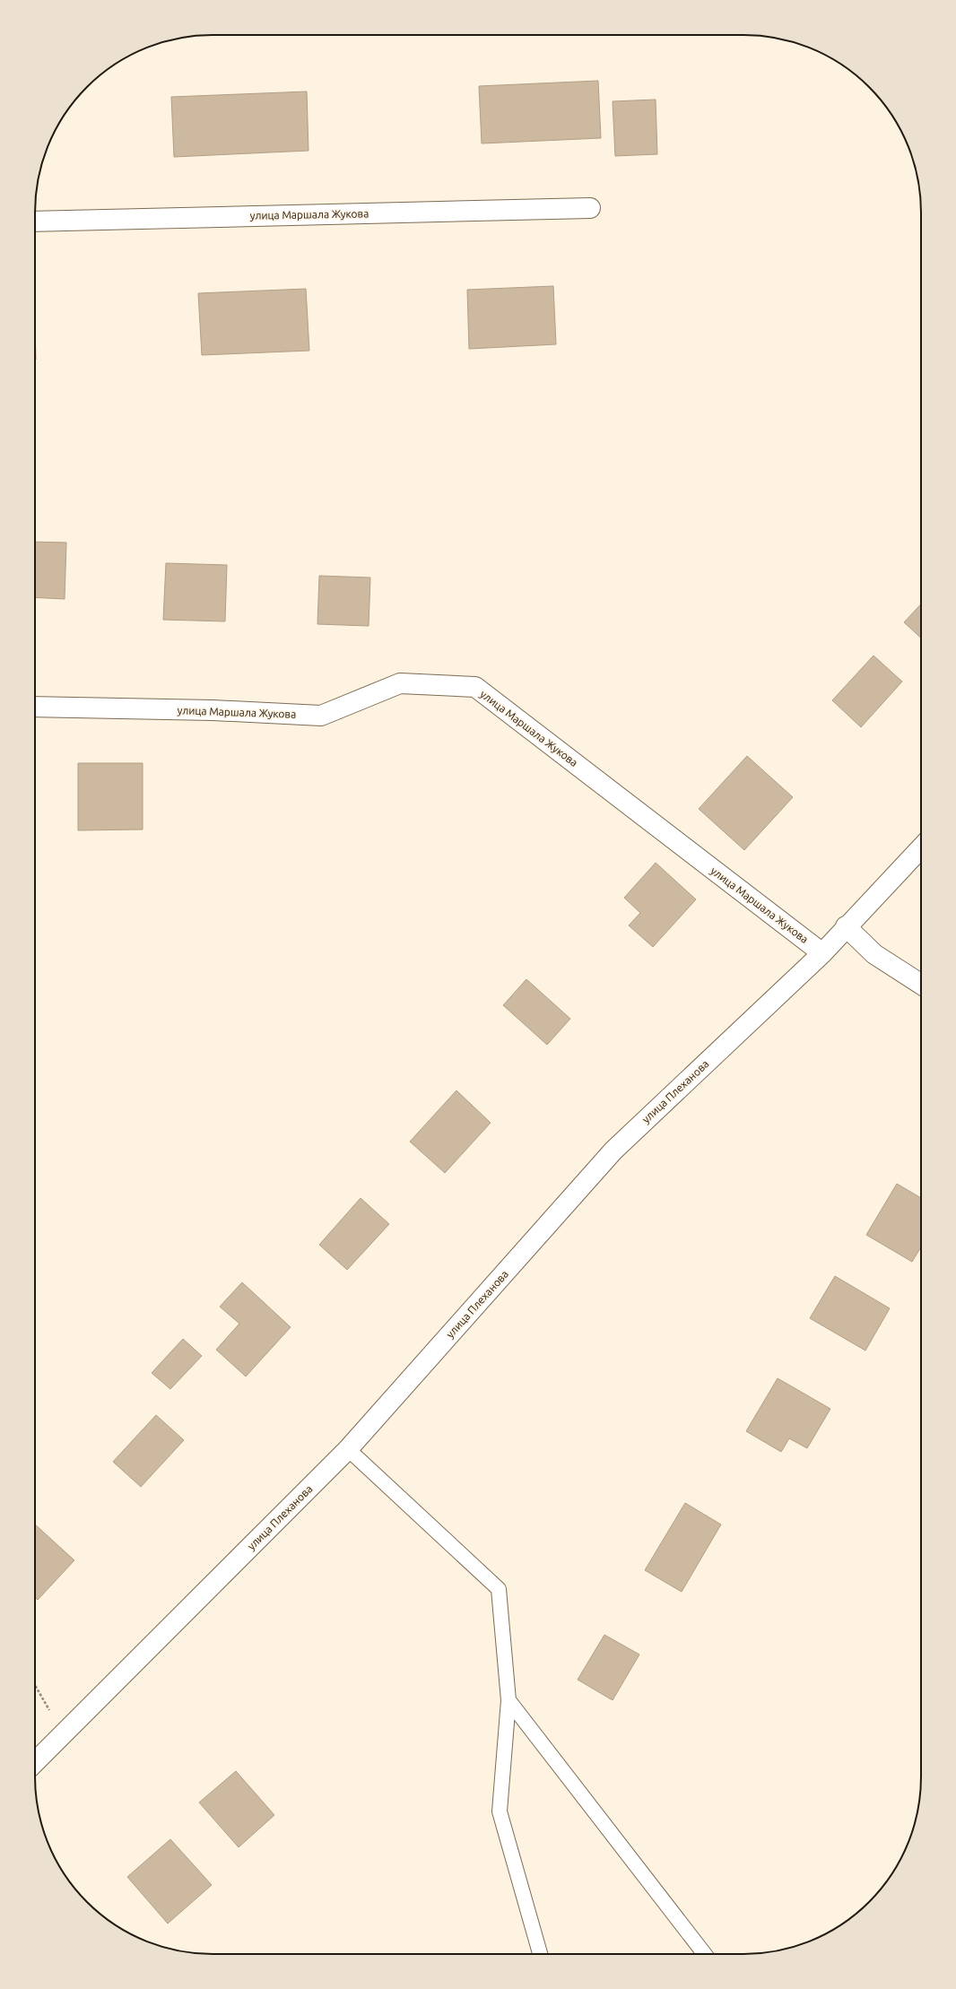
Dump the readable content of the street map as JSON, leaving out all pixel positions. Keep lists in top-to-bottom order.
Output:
{
  "streets": {
    "street": ["улица Маршала Жукова", "улица Плеханова"]
  },
  "crossings": [
    ["улица Маршала Жукова", "улица Плеханова"]
  ]
}
